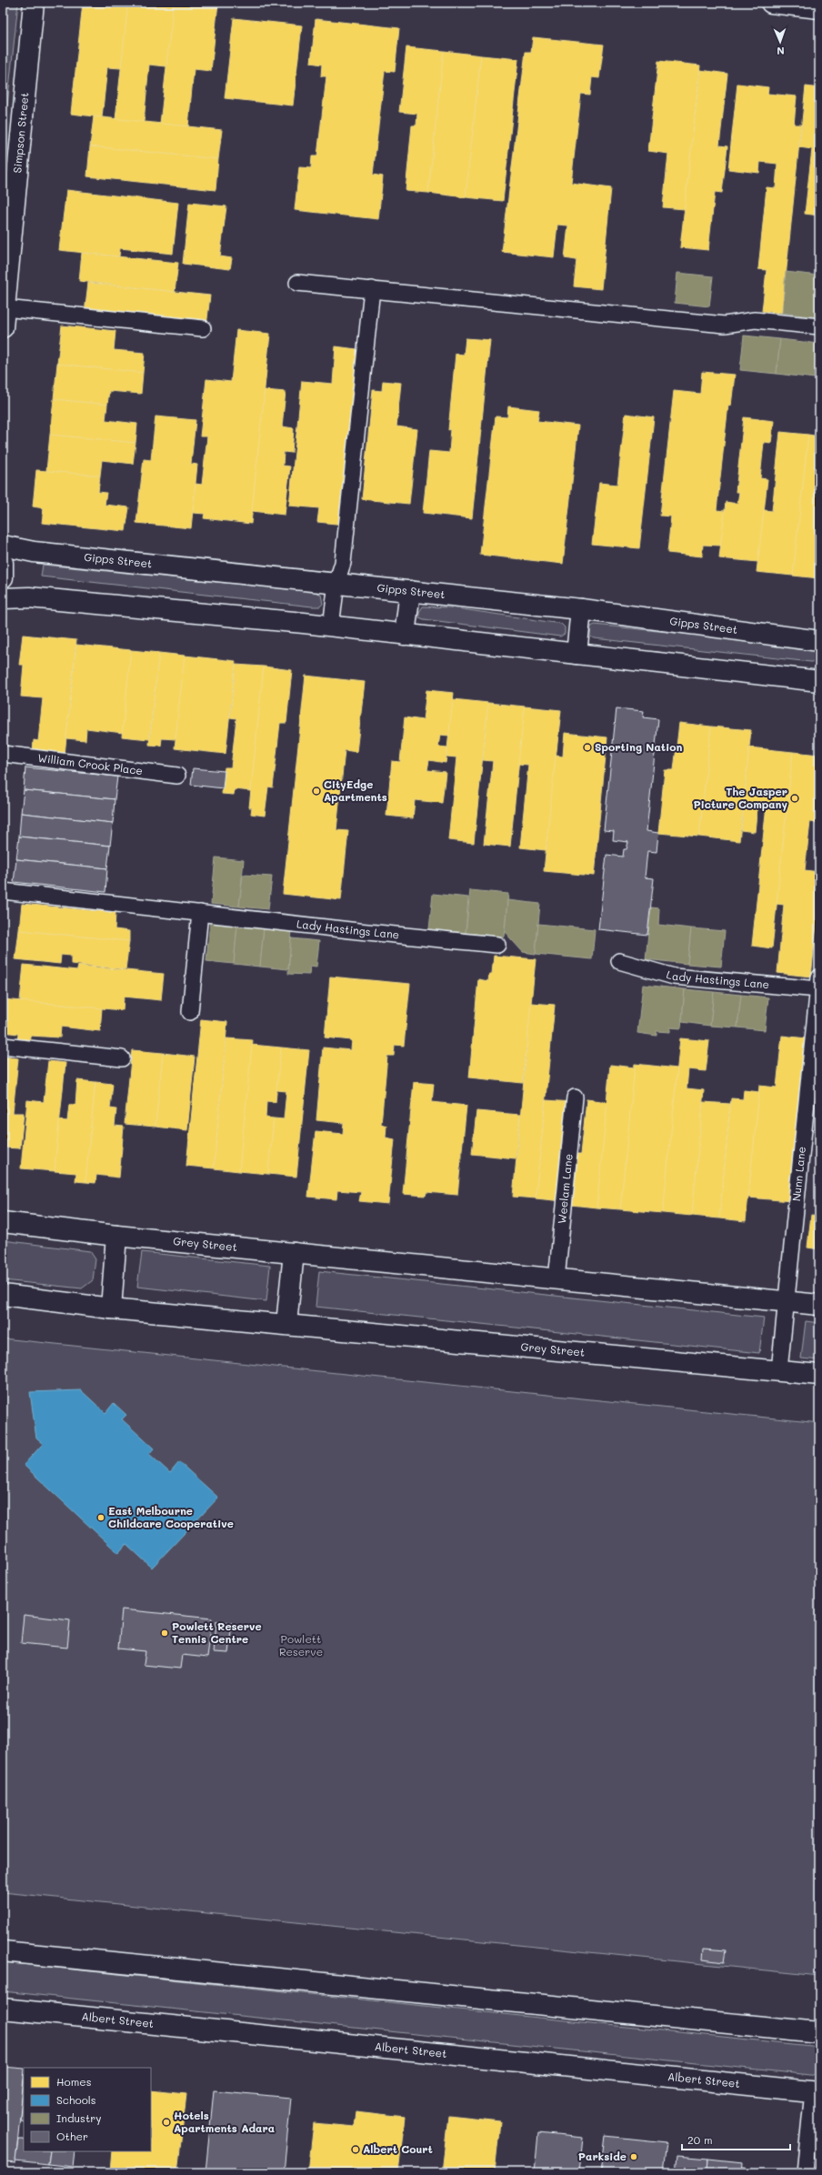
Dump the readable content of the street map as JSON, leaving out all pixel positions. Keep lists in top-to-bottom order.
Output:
{
  "streets": {
    "street": [
      "Simpson Street",
      "Gipps Street",
      "Grey Street",
      "Albert Street"
    ],
    "lane": [
      "William Crook Place",
      "Lady Hastings Lane",
      "Nunn Lane",
      "Weelam Lane"
    ]
  },
  "crossings": [
    ["Lady Hastings Lane", "Nunn Lane"],
    ["Nunn Lane", "Grey Street"],
    ["Weelam Lane", "Grey Street"]
  ],
  "parks": ["Powlett Reserve"],
  "places": [
    "Sporting Nation",
    "CityEdge Apartments",
    "The Jasper Picture Company",
    "East Melbourne Childcare Cooperative",
    "Powlett Reserve Tennis Centre",
    "Hotels Apartments Adara",
    "Albert Court",
    "Parkside"
  ],
  "legend": [
    "Homes",
    "Schools",
    "Industry",
    "Other"
  ],
  "scale_bar": "20 m",
  "north": "bottom"
}
